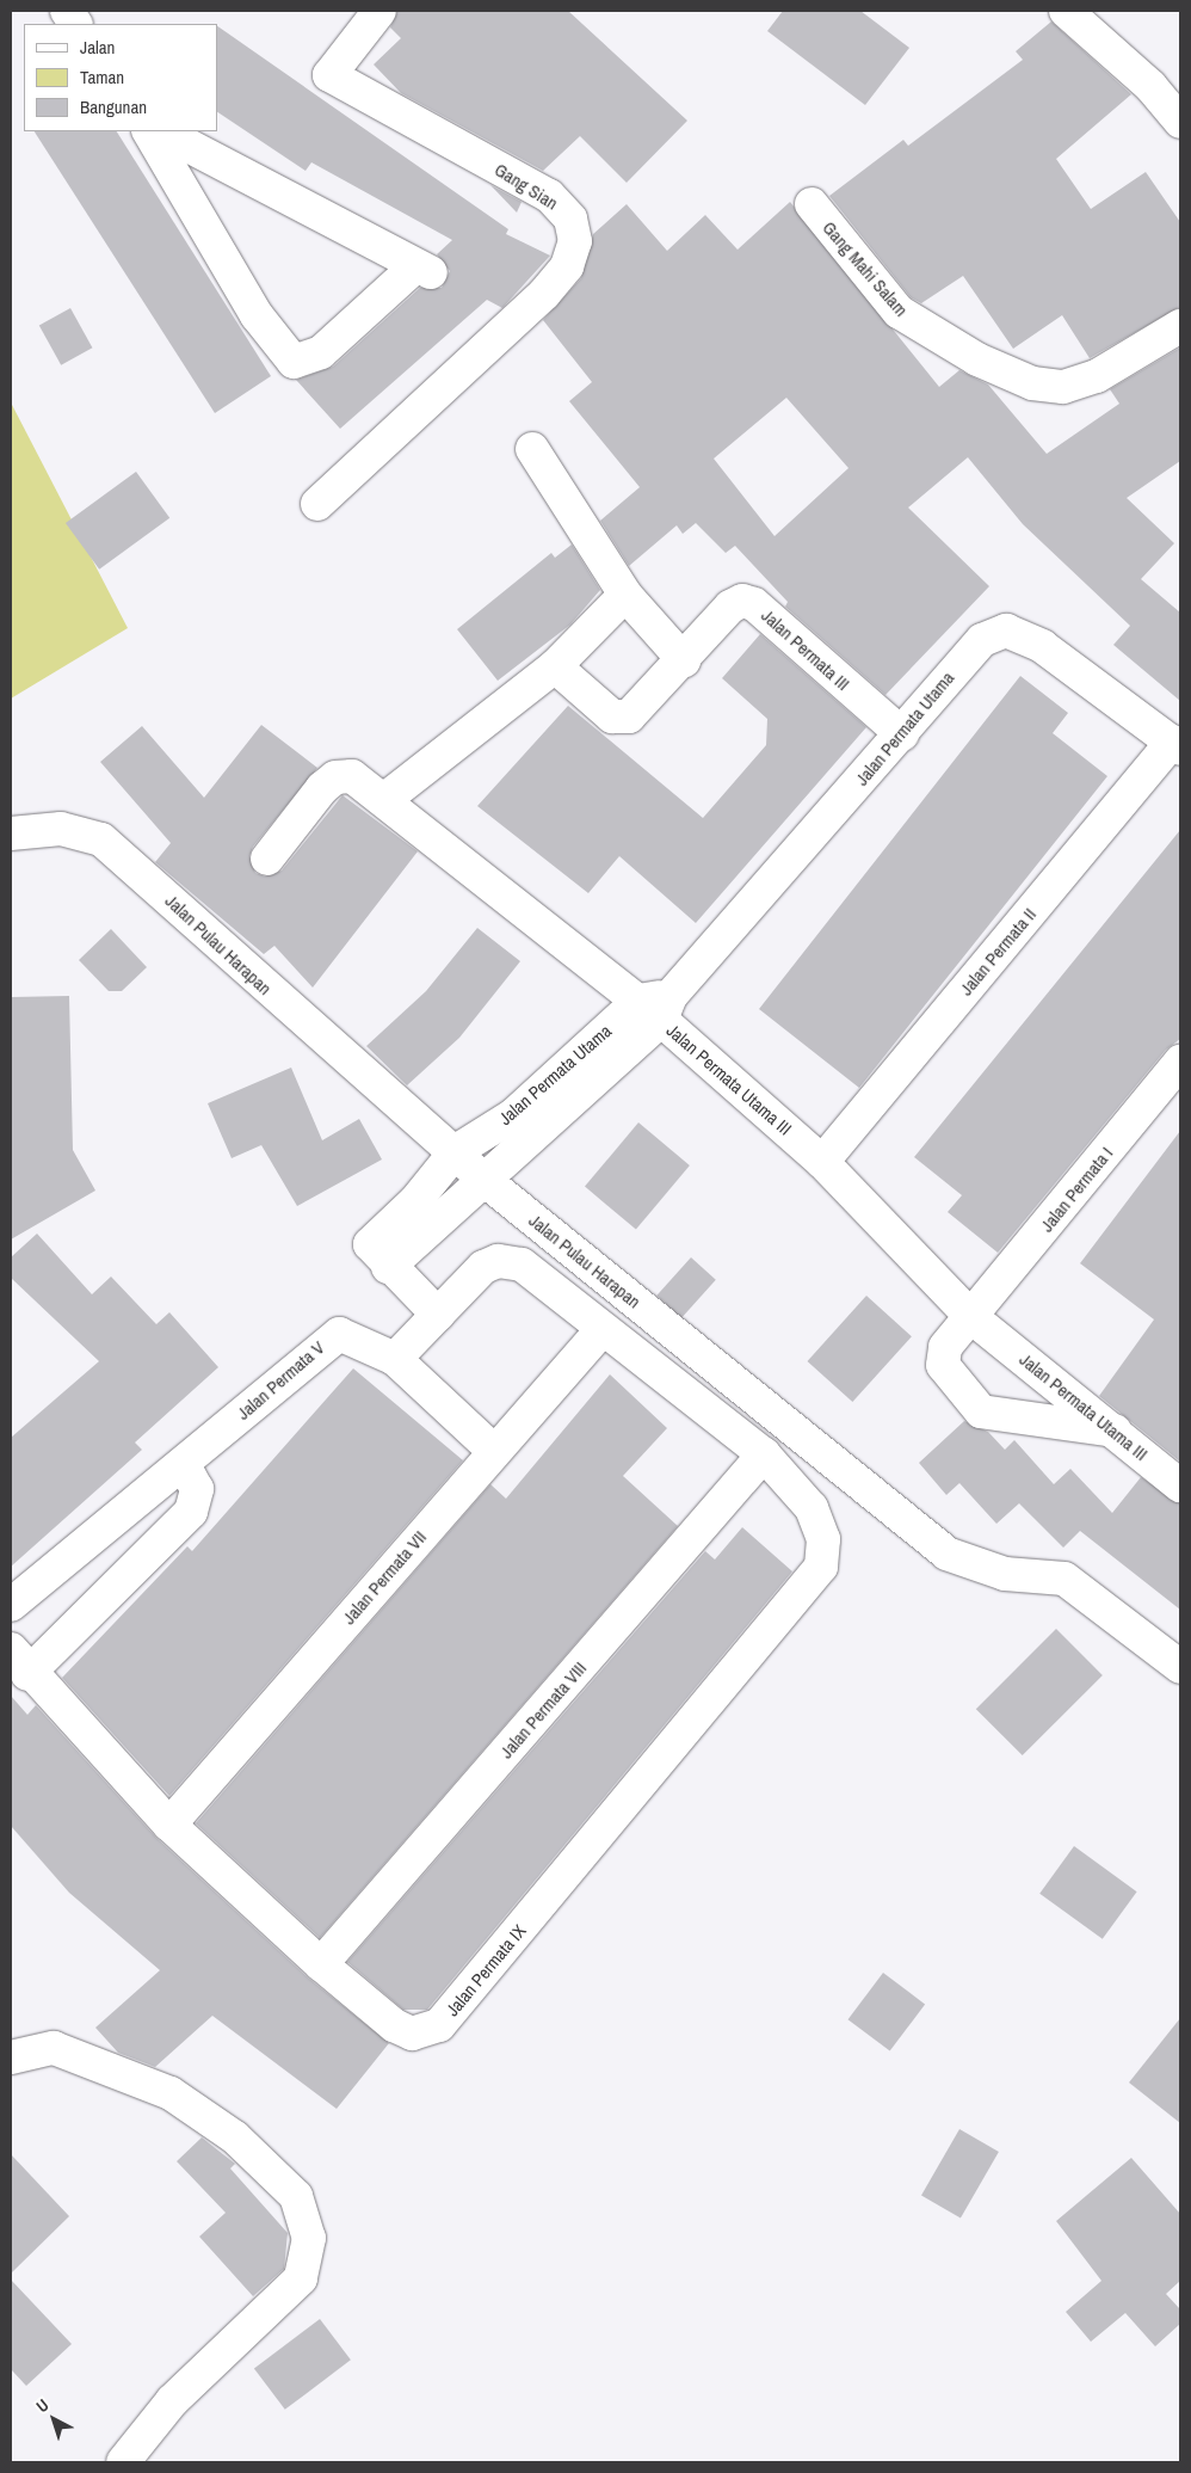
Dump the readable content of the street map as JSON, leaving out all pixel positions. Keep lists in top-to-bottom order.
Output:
{
  "streets": {
    "street": [
      "Gang Sian",
      "Gang Mahi Salam",
      "Jalan Permata III",
      "Jalan Permata Utama",
      "Jalan Pulau Harapan",
      "Jalan Permata II",
      "Jalan Permata Utama III",
      "Jalan Permata I",
      "Jalan Permata V",
      "Jalan Permata VII",
      "Jalan Permata VIII",
      "Jalan Permata IX"
    ]
  },
  "crossings": [
    ["Jalan Permata III", "Jalan Permata Utama"],
    ["Jalan Permata Utama", "Jalan Pulau Harapan"],
    ["Jalan Permata Utama", "Jalan Permata II"],
    ["Jalan Permata Utama", "Jalan Permata Utama III"],
    ["Jalan Permata II", "Jalan Permata Utama III"],
    ["Jalan Permata Utama III", "Jalan Permata I"],
    ["Jalan Permata V", "Jalan Permata VII"],
    ["Jalan Permata VII", "Jalan Permata IX"],
    ["Jalan Permata VIII", "Jalan Permata IX"]
  ],
  "legend": ["Jalan", "Taman", "Bangunan"],
  "north": "top left"
}
